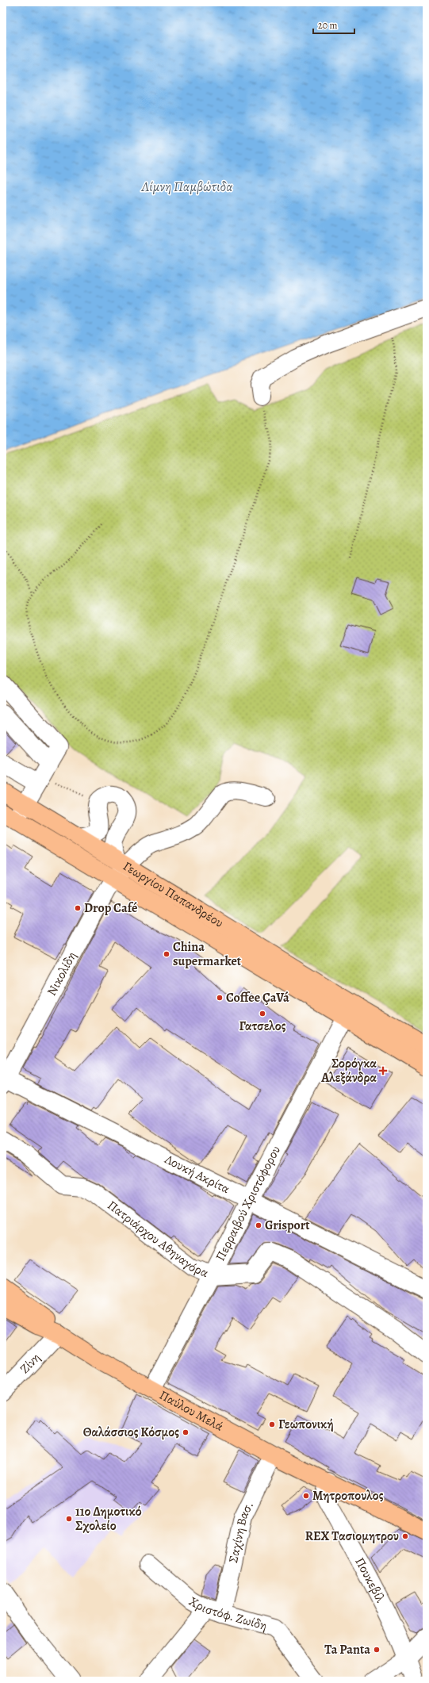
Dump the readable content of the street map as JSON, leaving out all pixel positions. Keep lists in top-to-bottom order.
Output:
{
  "streets": {
    "main road": ["Γεωργίου Παπανδρέου", "Παύλου Μελά"],
    "street": [
      "Νικολίδη",
      "Λουκή Ακρίτα",
      "Περραιβού Χριστόφορου",
      "Πατριάρχου Αθηναγόρα",
      "Ζίνη",
      "Σαχίνη Βασ.",
      "Πουκεβίλ",
      "Χριστόφ. Ζωίδη"
    ]
  },
  "crossings": [
    ["Γεωργίου Παπανδρέου", "Νικολίδη"],
    ["Γεωργίου Παπανδρέου", "Περραιβού Χριστόφορου"],
    ["Νικολίδη", "Λουκή Ακρίτα"],
    ["Λουκή Ακρίτα", "Περραιβού Χριστόφορου"],
    ["Περραιβού Χριστόφορου", "Πατριάρχου Αθηναγόρα"],
    ["Περραιβού Χριστόφορου", "Παύλου Μελά"],
    ["Ζίνη", "Παύλου Μελά"],
    ["Παύλου Μελά", "Σαχίνη Βασ."],
    ["Παύλου Μελά", "Πουκεβίλ"],
    ["Σαχίνη Βασ.", "Χριστόφ. Ζωίδη"]
  ],
  "water": ["Λίμνη Παμβώτιδα"],
  "places": {
    "other": [
      "Drop Café",
      "China supermarket",
      "Coffee ÇaVá",
      "Γατσελος",
      "Grisport",
      "Γεωπονική",
      "Θαλάσσιος Κόσμος",
      "Μητροπουλος",
      "11ο Δημοτικό Σχολείο",
      "REX Τασιομητρου",
      "Ta Panta"
    ],
    "health": ["Σορόγκα Αλεξάνδρα"]
  },
  "scale_bar": "20 m"
}
